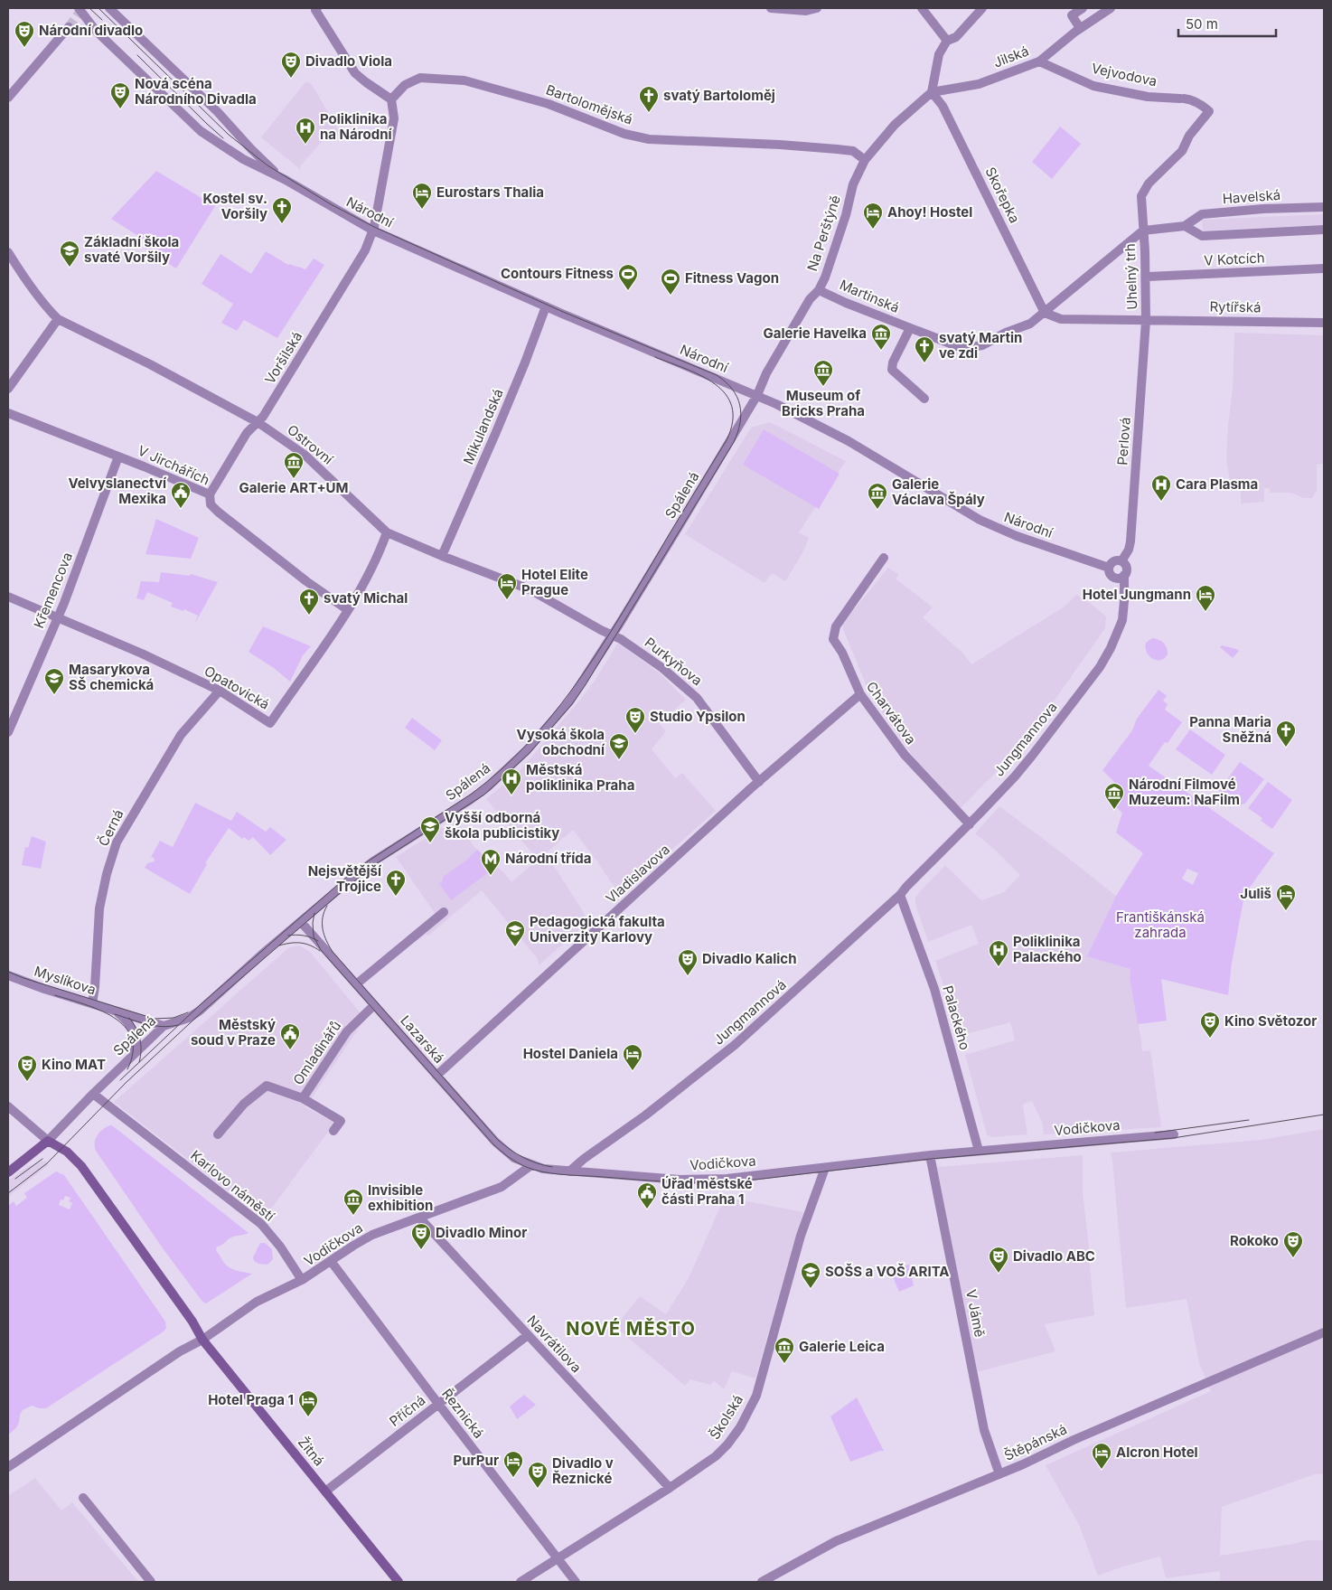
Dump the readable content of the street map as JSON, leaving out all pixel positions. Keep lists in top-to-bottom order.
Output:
{
  "streets": {
    "main road": ["Žitná"],
    "street": [
      "Jilská",
      "Vejvodova",
      "Bartolomějská",
      "Skořepka",
      "Havelská",
      "Národní",
      "Na Perštýně",
      "V Kotcích",
      "Uhelný trh",
      "Martinská",
      "Rytířská",
      "Voršilská",
      "Mikulandská",
      "Perlová",
      "Ostrovní",
      "V Jirchářích",
      "Spálená",
      "Křemencova",
      "Purkyňova",
      "Opatovická",
      "Charvátova",
      "Jungmannova",
      "Černá",
      "Vladislavova",
      "Myslíkova",
      "Jungmannová",
      "Palackého",
      "Lazarská",
      "Omladinářů",
      "Vodičkova",
      "Karlovo náměstí",
      "V Jámě",
      "Navrátilova",
      "Příčná",
      "Řeznická",
      "Školská",
      "Štěpánská"
    ]
  },
  "crossings": [
    ["Jilská", "Vejvodova"],
    ["Jilská", "Skořepka"],
    ["Jilská", "Na Perštýně"],
    ["Vejvodova", "Havelská"],
    ["Vejvodova", "Uhelný trh"],
    ["Bartolomějská", "Na Perštýně"],
    ["Bartolomějská", "Voršilská"],
    ["Skořepka", "Na Perštýně"],
    ["Skořepka", "Uhelný trh"],
    ["Skořepka", "Martinská"],
    ["Havelská", "Uhelný trh"],
    ["Národní", "Na Perštýně"],
    ["Národní", "Voršilská"],
    ["Národní", "Mikulandská"],
    ["Národní", "Perlová"],
    ["Národní", "Spálená"],
    ["Národní", "Jungmannova"],
    ["Na Perštýně", "Martinská"],
    ["Na Perštýně", "Spálená"],
    ["V Kotcích", "Uhelný trh"],
    ["Uhelný trh", "Martinská"],
    ["Uhelný trh", "Rytířská"],
    ["Uhelný trh", "Perlová"],
    ["Rytířská", "Perlová"],
    ["Voršilská", "Ostrovní"],
    ["Voršilská", "V Jirchářích"],
    ["Mikulandská", "Ostrovní"],
    ["Perlová", "Jungmannova"],
    ["Ostrovní", "Spálená"],
    ["Ostrovní", "Purkyňova"],
    ["Ostrovní", "Opatovická"],
    ["V Jirchářích", "Křemencova"],
    ["V Jirchářích", "Opatovická"],
    ["Spálená", "Purkyňova"],
    ["Spálená", "Myslíkova"],
    ["Spálená", "Lazarská"],
    ["Spálená", "Karlovo náměstí"],
    ["Křemencova", "Opatovická"],
    ["Purkyňova", "Vladislavova"],
    ["Opatovická", "Černá"],
    ["Charvátova", "Jungmannova"],
    ["Charvátova", "Vladislavova"],
    ["Jungmannova", "Jungmannová"],
    ["Jungmannova", "Palackého"],
    ["Černá", "Myslíkova"],
    ["Vladislavova", "Lazarská"],
    ["Jungmannová", "Palackého"],
    ["Jungmannová", "Vodičkova"],
    ["Palackého", "Vodičkova"],
    ["Lazarská", "Omladinářů"],
    ["Lazarská", "Vodičkova"],
    ["Vodičkova", "Karlovo náměstí"],
    ["Vodičkova", "V Jámě"],
    ["Vodičkova", "Navrátilova"],
    ["Vodičkova", "Řeznická"],
    ["Vodičkova", "Školská"],
    ["V Jámě", "Štěpánská"],
    ["Navrátilova", "Příčná"],
    ["Navrátilova", "Školská"],
    ["Příčná", "Řeznická"],
    ["Příčná", "Žitná"],
    ["Řeznická", "Školská"]
  ],
  "districts": ["NOVÉ MĚSTO"],
  "parks": ["Františkánská zahrada"],
  "places": {
    "theatre": [
      "Národní divadlo",
      "Divadlo Viola",
      "Nová scéna Národního Divadla",
      "Studio Ypsilon",
      "Divadlo Kalich",
      "Kino Světozor",
      "Kino MAT",
      "Divadlo Minor",
      "Rokoko",
      "Divadlo ABC",
      "Divadlo v Řeznické"
    ],
    "church": [
      "svatý Bartoloměj",
      "Kostel sv. Voršily",
      "svatý Martin ve zdi",
      "svatý Michal",
      "Panna Maria Sněžná",
      "Nejsvětější Trojice"
    ],
    "hospital": [
      "Poliklinika na Národní",
      "Cara Plasma",
      "Městská poliklinika Praha",
      "Poliklinika Palackého"
    ],
    "hotel": [
      "Eurostars Thalia",
      "Ahoy! Hostel",
      "Hotel Elite Prague",
      "Hotel Jungmann",
      "Juliš",
      "Hostel Daniela",
      "Hotel Praga 1",
      "Alcron Hotel",
      "PurPur"
    ],
    "school or university": [
      "Základní škola svaté Voršily",
      "Masarykova SŠ chemická",
      "Vysoká škola obchodní",
      "Vyšší odborná škola publicistiky",
      "Pedagogická fakulta Univerzity Karlovy",
      "SOŠS a VOŠ ARITA"
    ],
    "sports": ["Contours Fitness", "Fitness Vagon"],
    "museum": [
      "Galerie Havelka",
      "Museum of Bricks Praha",
      "Galerie ART+UM",
      "Galerie Václava Špály",
      "Národní Filmové Muzeum: NaFilm",
      "Invisible exhibition",
      "Galerie Leica"
    ],
    "public building": ["Velvyslanectví Mexika", "Městský soud v Praze", "Úřad městské části Praha 1"],
    "metro station": ["Národní třída"]
  },
  "scale_bar": "50 m"
}
